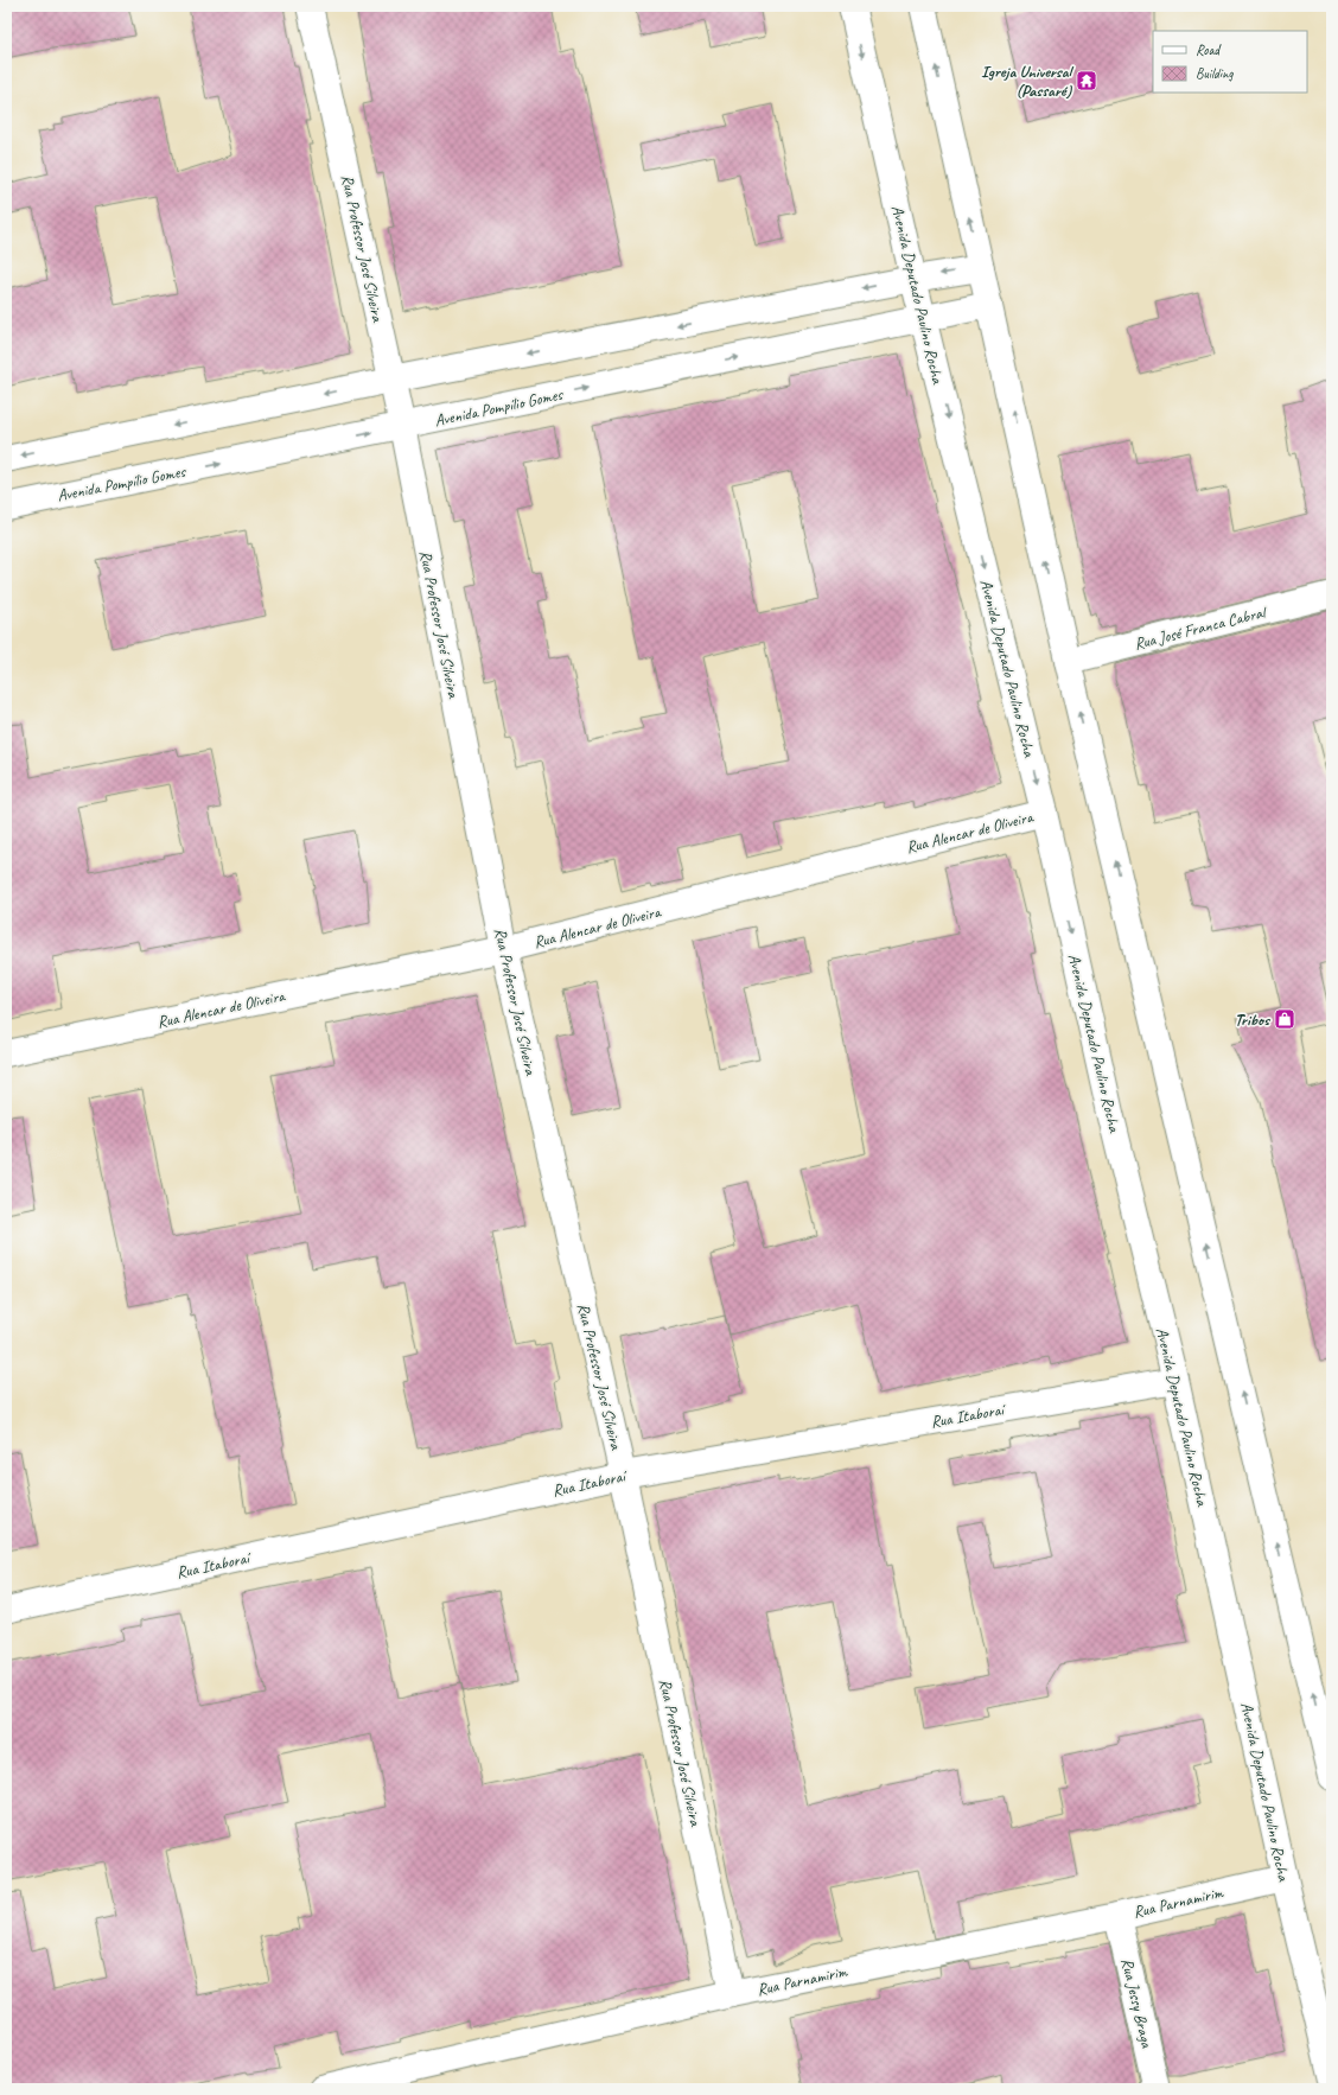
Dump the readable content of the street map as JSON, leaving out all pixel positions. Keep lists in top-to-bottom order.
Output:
{
  "streets": {
    "main road": [
      "Rua Professor José Silveira",
      "Avenida Deputado Paulino Rocha",
      "Avenida Pompílio Gomes",
      "Rua José Franca Cabral",
      "Rua Alencar de Oliveira",
      "Rua Itaboraí",
      "Rua Parnamirim",
      "Rua Jessy Braga"
    ]
  },
  "crossings": [
    ["Rua Professor José Silveira", "Avenida Pompílio Gomes"],
    ["Rua Professor José Silveira", "Rua Alencar de Oliveira"],
    ["Rua Professor José Silveira", "Rua Itaboraí"],
    ["Rua Professor José Silveira", "Rua Parnamirim"],
    ["Avenida Deputado Paulino Rocha", "Avenida Pompílio Gomes"],
    ["Avenida Deputado Paulino Rocha", "Rua Alencar de Oliveira"],
    ["Avenida Deputado Paulino Rocha", "Rua Itaboraí"],
    ["Avenida Deputado Paulino Rocha", "Rua Parnamirim"],
    ["Rua Parnamirim", "Rua Jessy Braga"]
  ],
  "places": {
    "temple": ["Igreja Universal (Passaré)"],
    "shop": ["Tribos"]
  },
  "legend": ["Road", "Building"]
}
